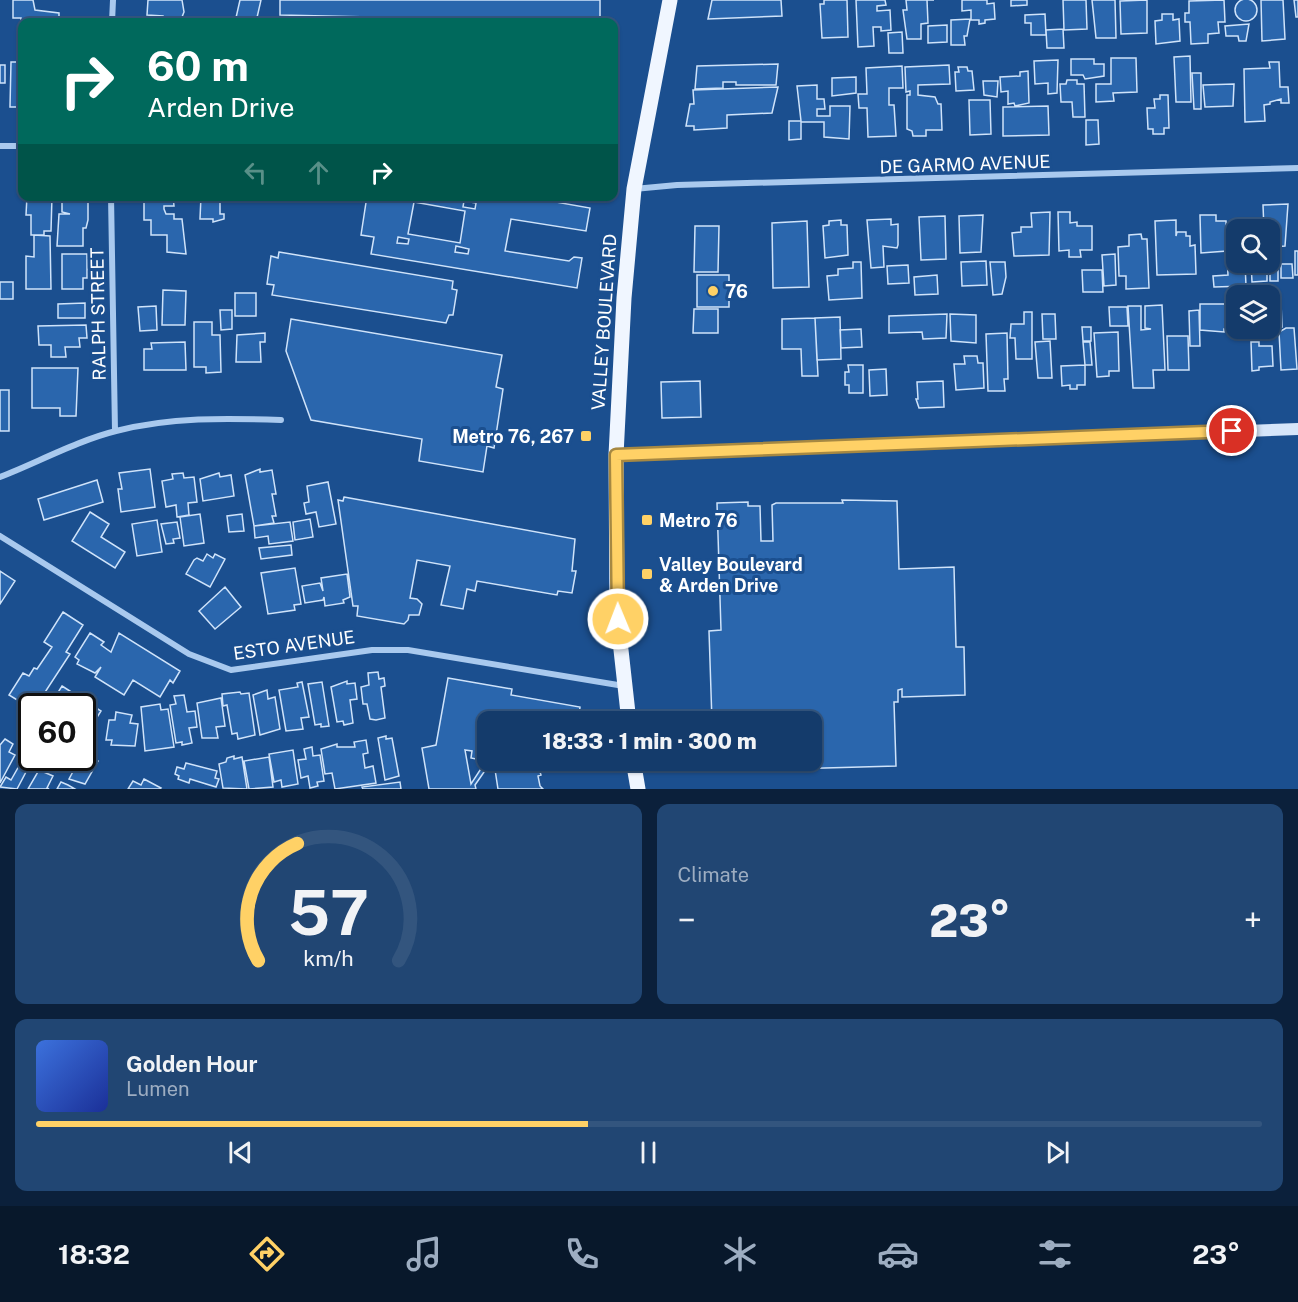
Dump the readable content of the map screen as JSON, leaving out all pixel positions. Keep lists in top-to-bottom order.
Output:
{
  "streets": {
    "main road": ["VALLEY BOULEVARD"],
    "street": ["DE GARMO AVENUE", "RALPH STREET", "ESTO AVENUE"]
  },
  "crossings": [
    ["DE GARMO AVENUE", "VALLEY BOULEVARD"],
    ["VALLEY BOULEVARD", "ESTO AVENUE"]
  ],
  "places": {
    "other": ["76"],
    "transit": ["Metro 76, 267", "Metro 76", "Valley Boulevard & Arden Drive"]
  },
  "page": {
    "turn": ["60 m", "Arden Drive"],
    "limit": "60",
    "trip": "18:33 · 1 min · 300 m",
    "tile": "Climate",
    "heat": ["−", "23°", "+"],
    "song": ["Golden Hour", "Lumen"],
    "tabs": ["18:32", "23°"],
    "gauge": ["57", "km/h"]
  }
}
